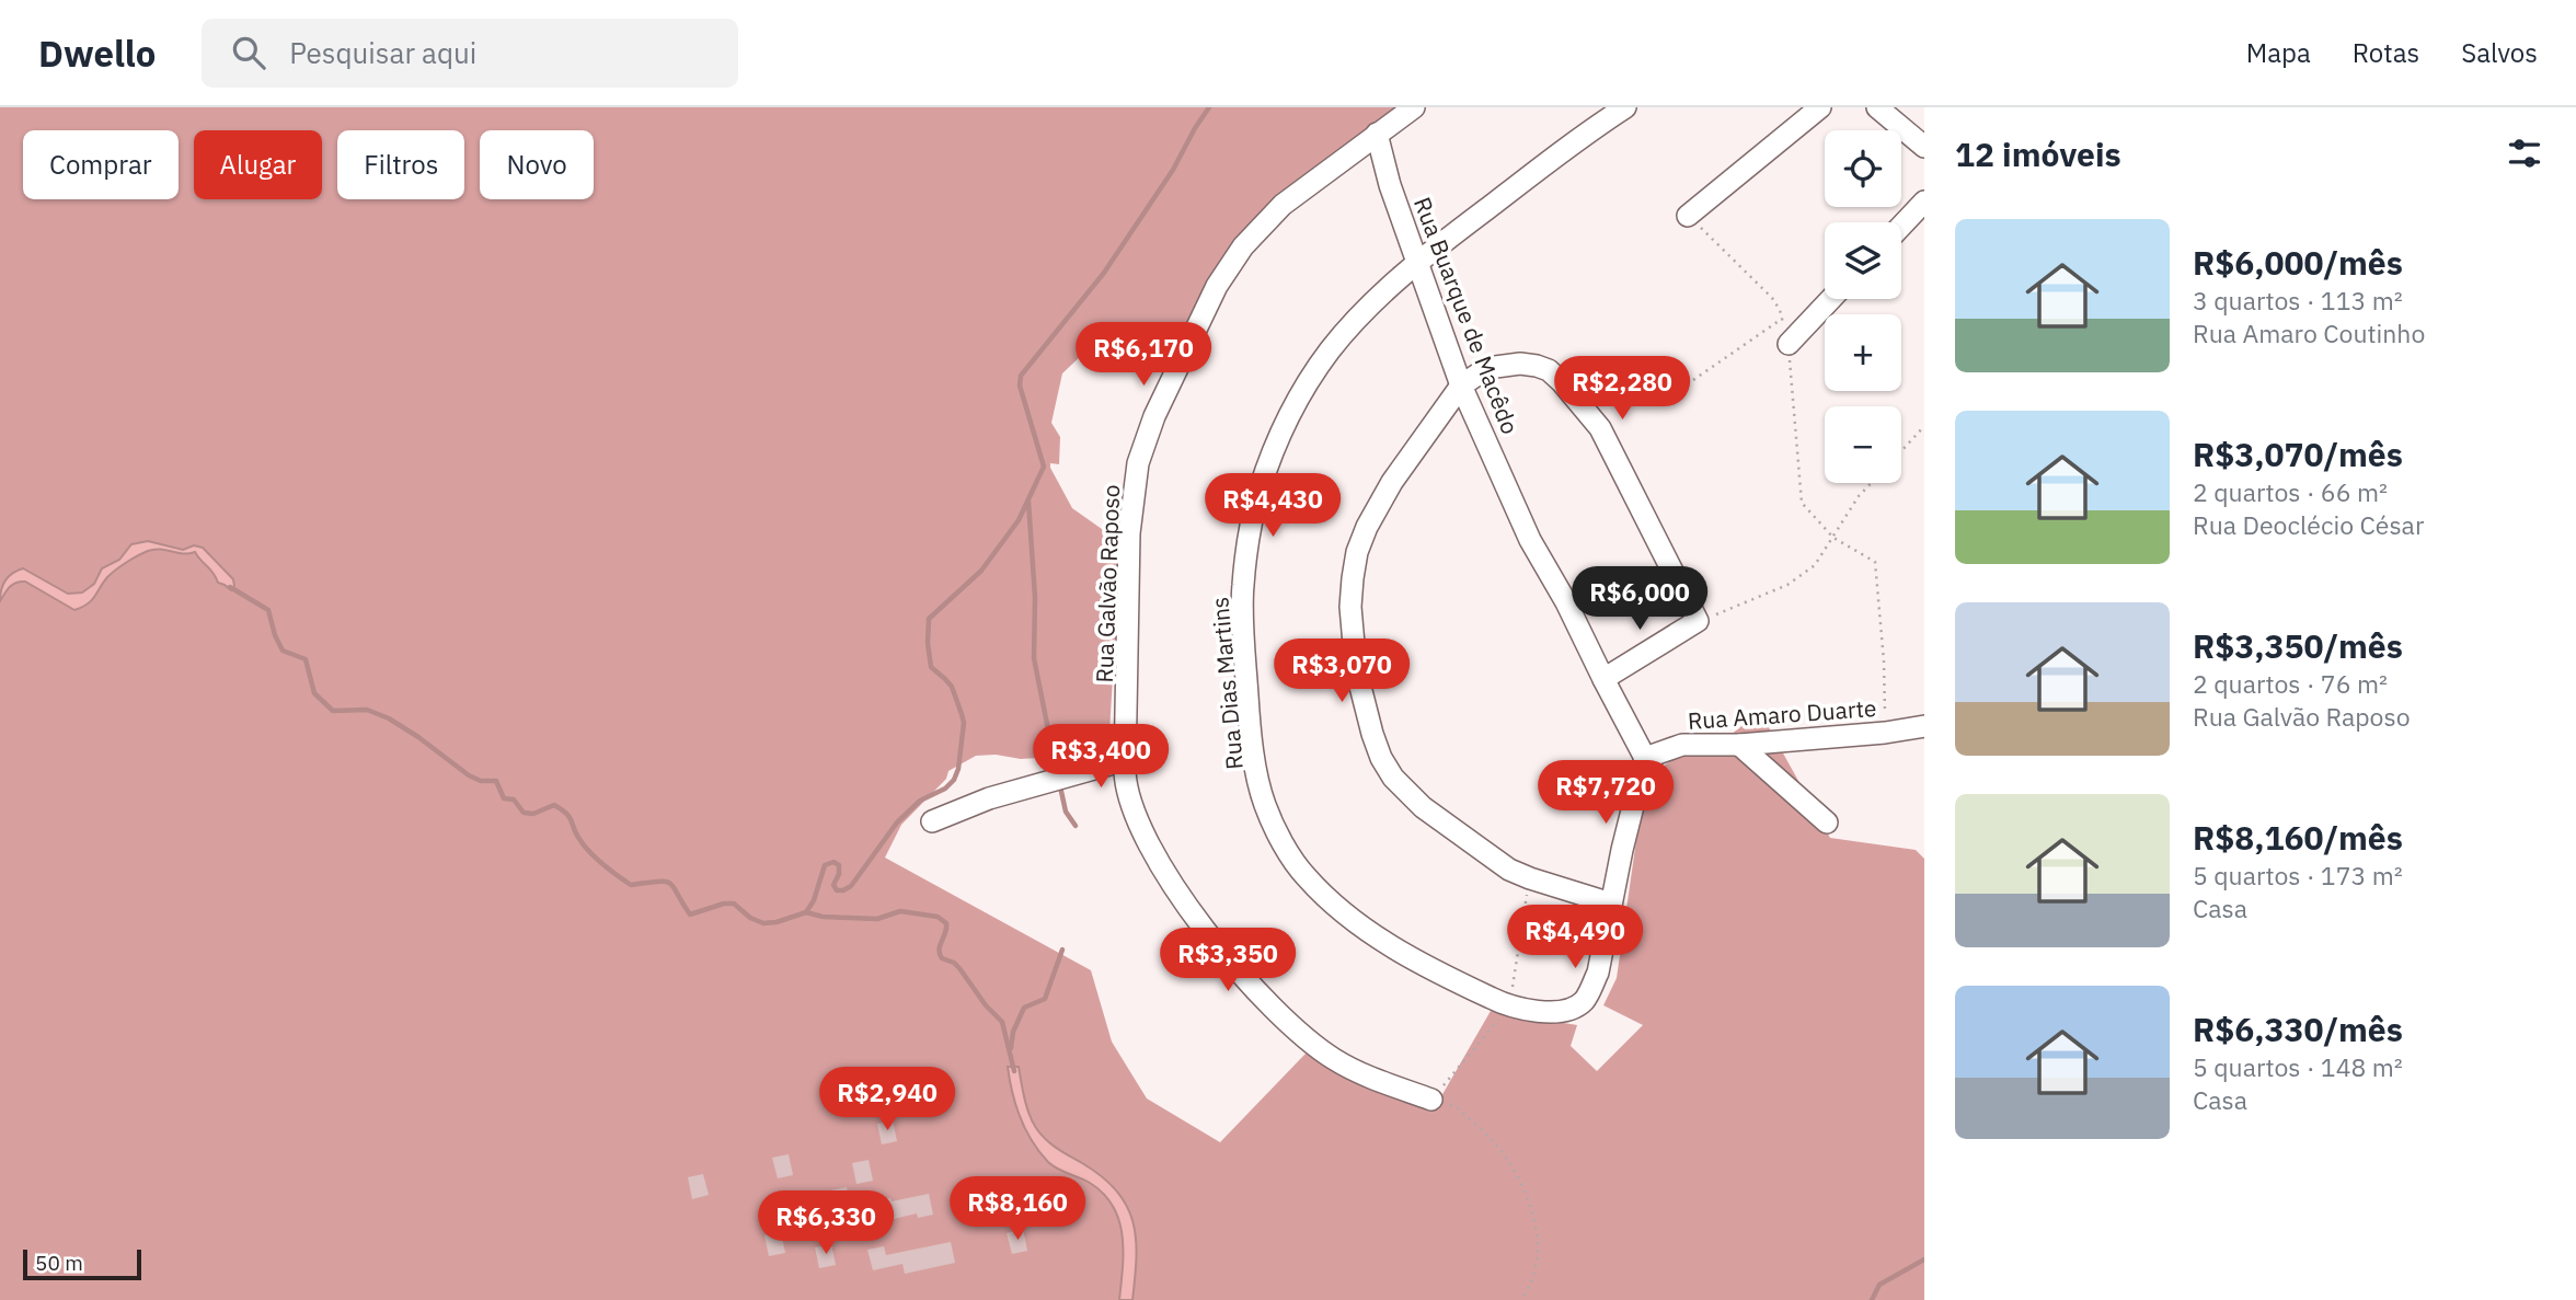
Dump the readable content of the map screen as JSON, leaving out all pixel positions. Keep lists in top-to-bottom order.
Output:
{
  "streets": {
    "street": [
      "Rua Buarque de Macêdo",
      "Rua Galvão Raposo",
      "Rua Dias Martins",
      "Rua Amaro Duarte"
    ]
  },
  "crossings": [
    ["Rua Buarque de Macêdo", "Rua Galvão Raposo"],
    ["Rua Buarque de Macêdo", "Rua Dias Martins"],
    ["Rua Buarque de Macêdo", "Rua Amaro Duarte"],
    ["Rua Dias Martins", "Rua Amaro Duarte"]
  ],
  "scale_bar": "50 m",
  "page": {
    "header": "Dwello",
    "search": "Pesquisar aqui",
    "nav": ["Mapa", "Rotas", "Salvos"],
    "heading": "12 imóveis",
    "map_buttons": ["+", "−"],
    "chip": [
      "Comprar",
      "Alugar",
      "Filtros",
      "Novo"
    ],
    "list": [
      {
        "name": "R$6,000/mês",
        "note": "3 quartos · 113 m² · Rua Amaro Coutinho"
      },
      {
        "name": "R$3,070/mês",
        "note": "2 quartos · 66 m² · Rua Deoclécio César"
      },
      {
        "name": "R$3,350/mês",
        "note": "2 quartos · 76 m² · Rua Galvão Raposo"
      },
      {
        "name": "R$8,160/mês",
        "note": "5 quartos · 173 m² · Casa"
      },
      {
        "name": "R$6,330/mês",
        "note": "5 quartos · 148 m² · Casa"
      }
    ],
    "price": [
      "R$6,170",
      "R$2,280",
      "R$4,430",
      "R$6,000",
      "R$3,070",
      "R$3,400",
      "R$7,720",
      "R$4,490",
      "R$3,350",
      "R$2,940",
      "R$8,160",
      "R$6,330"
    ],
    "scale": "50 m"
  }
}
